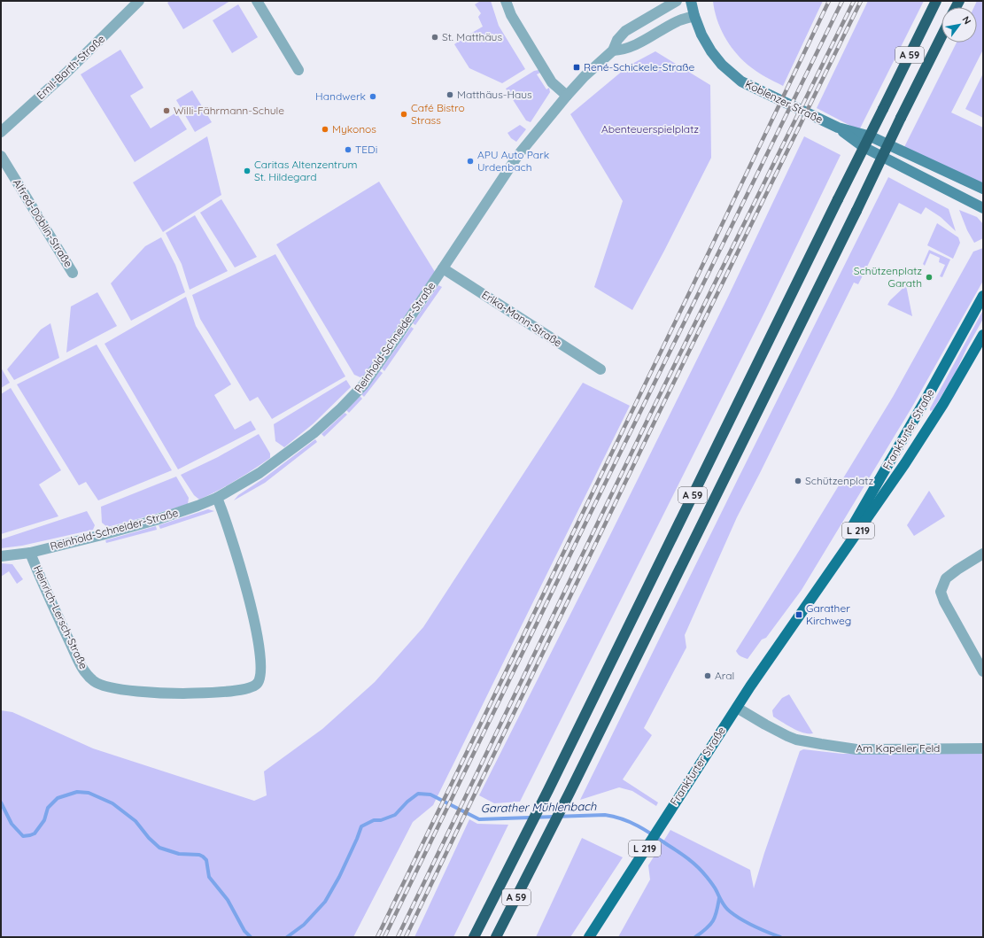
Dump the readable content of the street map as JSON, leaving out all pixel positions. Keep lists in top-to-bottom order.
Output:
{
  "streets": {
    "highway": ["A 59"],
    "main road": ["Koblenzer Straße", "Frankfurter Straße", "L 219"],
    "street": [
      "Emil-Barth-Straße",
      "Alfred-Döblin-Straße",
      "Erika-Mann-Straße",
      "Reinhold-Schneider-Straße",
      "Heinrich-Lersch-Straße",
      "Am Kapeller Feld"
    ]
  },
  "crossings": [
    ["Erika-Mann-Straße", "Reinhold-Schneider-Straße"],
    ["Reinhold-Schneider-Straße", "Heinrich-Lersch-Straße"],
    ["Frankfurter Straße", "Am Kapeller Feld"]
  ],
  "water": ["Garather Mühlenbach"],
  "parks": ["Abenteuerspielplatz"],
  "places": {
    "other": [
      "St. Matthäus",
      "Matthäus-Haus",
      "Handwerk",
      "Willi-Fährmann-Schule",
      "Café Bistro Strass",
      "Mykonos",
      "TEDi",
      "APU Auto Park Urdenbach",
      "Caritas Altenzentrum St. Hildegard",
      "Schützenplatz Garath",
      "Schützenplatz",
      "Aral"
    ],
    "transit": ["René-Schickele-Straße", "Garather Kirchweg"]
  },
  "north": "top right"
}
